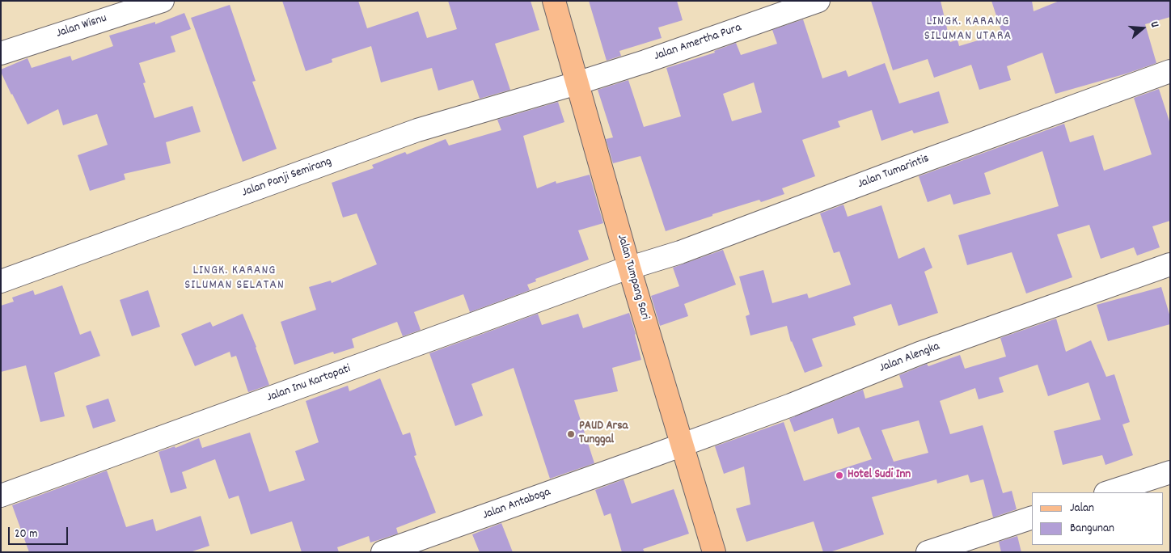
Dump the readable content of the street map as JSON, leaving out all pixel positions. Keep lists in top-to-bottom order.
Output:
{
  "streets": {
    "main road": ["Jalan Tumpang Sari"],
    "street": [
      "Jalan Wisnu",
      "Jalan Amertha Pura",
      "Jalan Tumarintis",
      "Jalan Panji Semirang",
      "Jalan Alengka",
      "Jalan Inu Kartopati",
      "Jalan Antaboga"
    ]
  },
  "crossings": [
    ["Jalan Amertha Pura", "Jalan Panji Semirang"],
    ["Jalan Amertha Pura", "Jalan Tumpang Sari"],
    ["Jalan Tumarintis", "Jalan Tumpang Sari"],
    ["Jalan Tumarintis", "Jalan Inu Kartopati"],
    ["Jalan Panji Semirang", "Jalan Tumpang Sari"],
    ["Jalan Tumpang Sari", "Jalan Alengka"],
    ["Jalan Tumpang Sari", "Jalan Inu Kartopati"],
    ["Jalan Alengka", "Jalan Antaboga"]
  ],
  "districts": ["LINGK. KARANG SILUMAN UTARA", "LINGK. KARANG SILUMAN SELATAN"],
  "places": ["PAUD Arsa Tunggal", "Hotel Sudi Inn"],
  "legend": ["Jalan", "Bangunan"],
  "scale_bar": "20 m",
  "north": "right"
}
